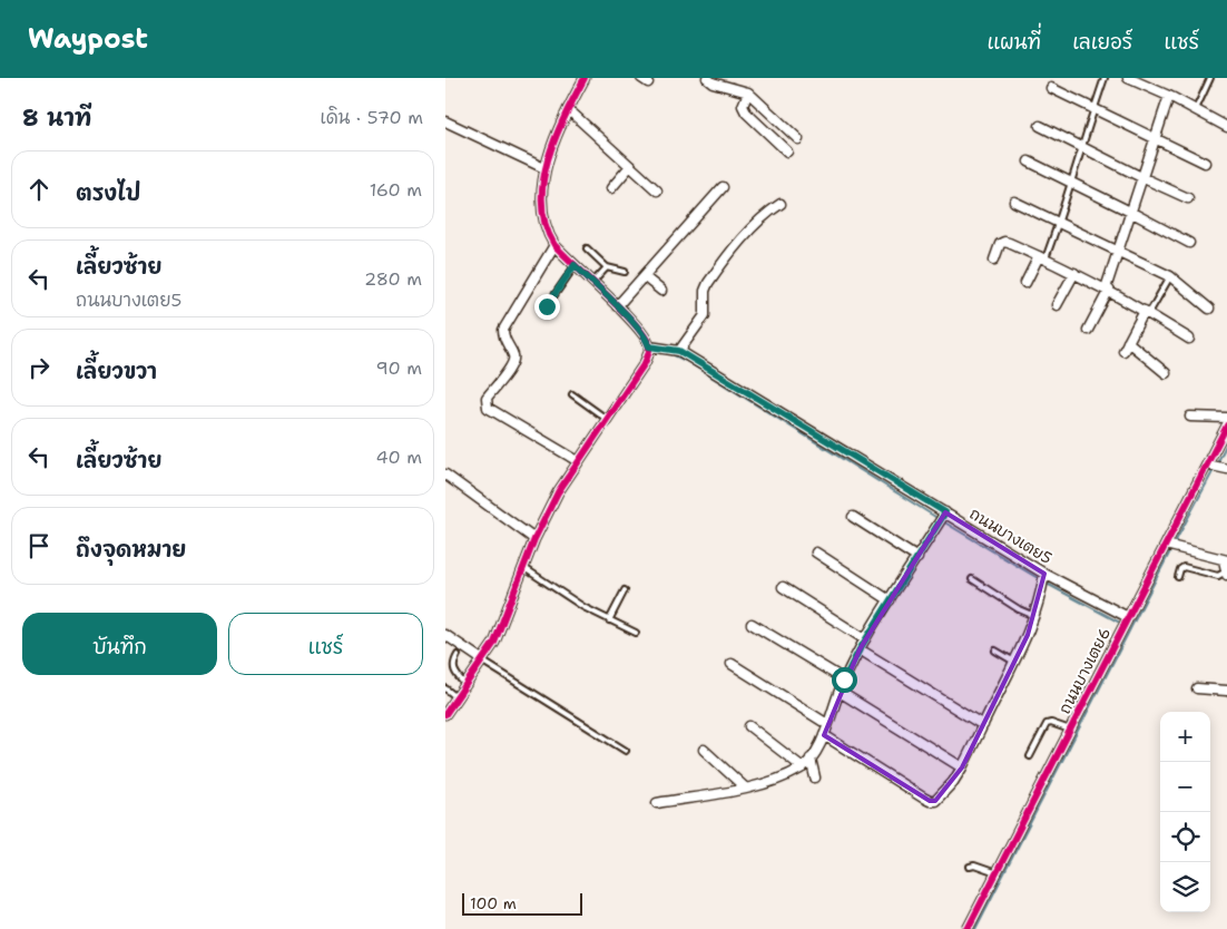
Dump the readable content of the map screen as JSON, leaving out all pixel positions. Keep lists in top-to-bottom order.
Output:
{
  "streets": {
    "street": ["ถนนบางเตย5", "ถนนบางเตย6"]
  },
  "crossings": [
    ["ถนนบางเตย5", "ถนนบางเตย6"]
  ],
  "scale_bar": "100 m",
  "page": {
    "header": "Waypost",
    "nav": ["แผนที่", "เลเยอร์", "แชร์"],
    "heading": ["8 นาที", "เดิน · 570 m"],
    "list": [
      ["ตรงไป", "160 m"],
      ["เลี้ยวซ้าย", "ถนนบางเตย5", "280 m"],
      ["เลี้ยวขวา", "90 m"],
      ["เลี้ยวซ้าย", "40 m"],
      "ถึงจุดหมาย"
    ],
    "buttons": ["บันทึก", "แชร์"],
    "map_buttons": ["+", "−"],
    "scale": "100 m"
  }
}
